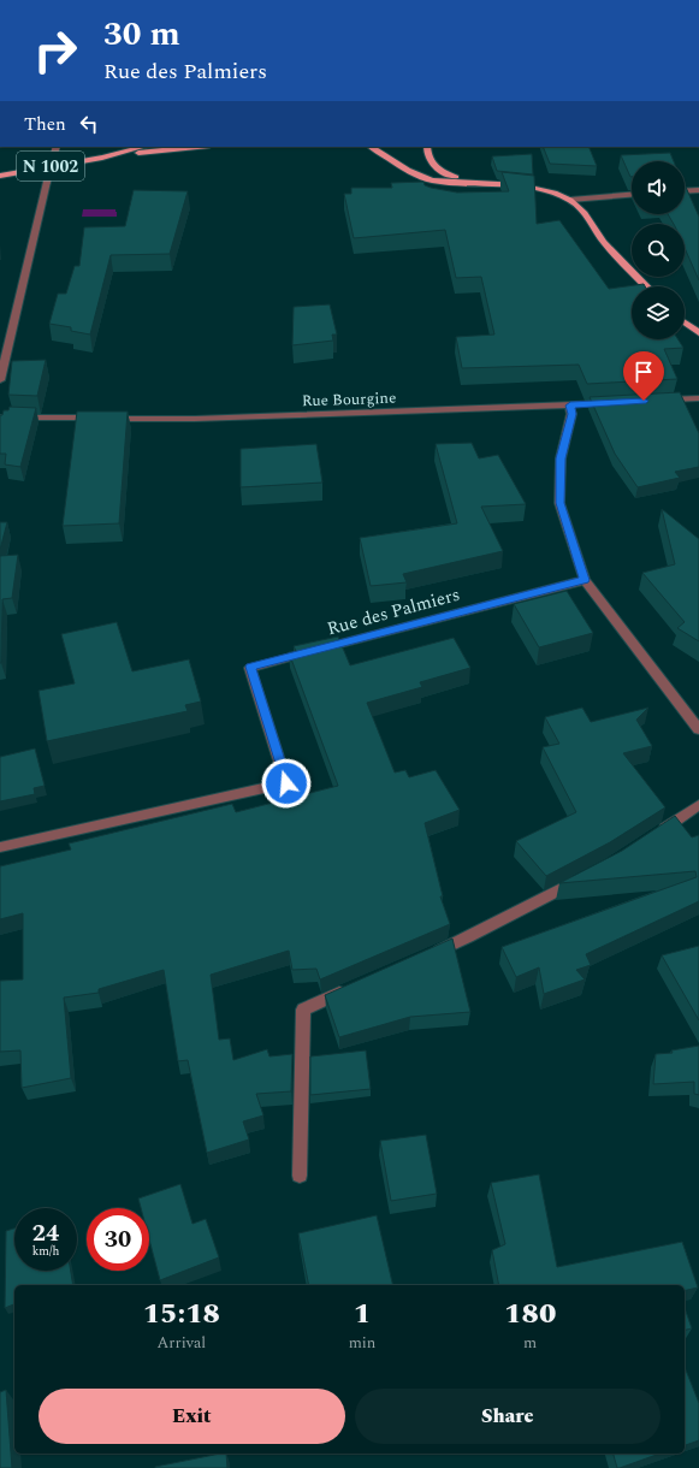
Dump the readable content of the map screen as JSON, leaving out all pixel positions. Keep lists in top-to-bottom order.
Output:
{
  "streets": {
    "main road": ["N 1002"],
    "street": ["Rue Bourgine", "Rue des Palmiers"]
  },
  "page": {
    "turn": ["30 m", "Rue des Palmiers"],
    "then": "Then",
    "speed": "24 km/h",
    "limit": "30",
    "eta": [
      "15:18",
      "Arrival",
      "1",
      "min",
      "180",
      "m"
    ],
    "buttons": ["Exit", "Share"]
  }
}
